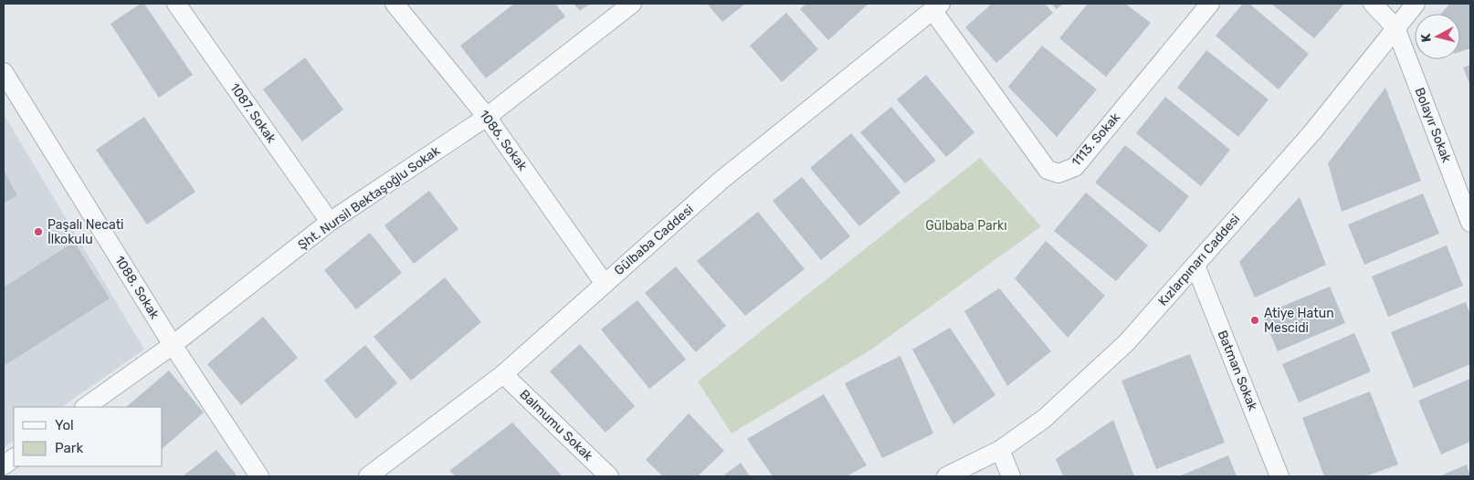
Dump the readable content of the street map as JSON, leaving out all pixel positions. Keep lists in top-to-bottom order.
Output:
{
  "streets": {
    "street": [
      "1087. Sokak",
      "Bolayır Sokak",
      "1113. Sokak",
      "1086. Sokak",
      "Şht. Nursil Bektaşoğlu Sokak",
      "Gülbaba Caddesi",
      "Kızlarpınarı Caddesi",
      "1088. Sokak",
      "Batman Sokak",
      "Balmumu Sokak"
    ]
  },
  "crossings": [
    ["1087. Sokak", "Şht. Nursil Bektaşoğlu Sokak"],
    ["Bolayır Sokak", "Kızlarpınarı Caddesi"],
    ["1113. Sokak", "Gülbaba Caddesi"],
    ["1086. Sokak", "Şht. Nursil Bektaşoğlu Sokak"],
    ["1086. Sokak", "Gülbaba Caddesi"],
    ["Şht. Nursil Bektaşoğlu Sokak", "1088. Sokak"],
    ["Gülbaba Caddesi", "Balmumu Sokak"],
    ["Kızlarpınarı Caddesi", "Batman Sokak"]
  ],
  "parks": ["Gülbaba Parkı"],
  "places": ["Paşalı Necati İlkokulu", "Atiye Hatun Mescidi"],
  "legend": ["Yol", "Park"],
  "north": "left"
}
